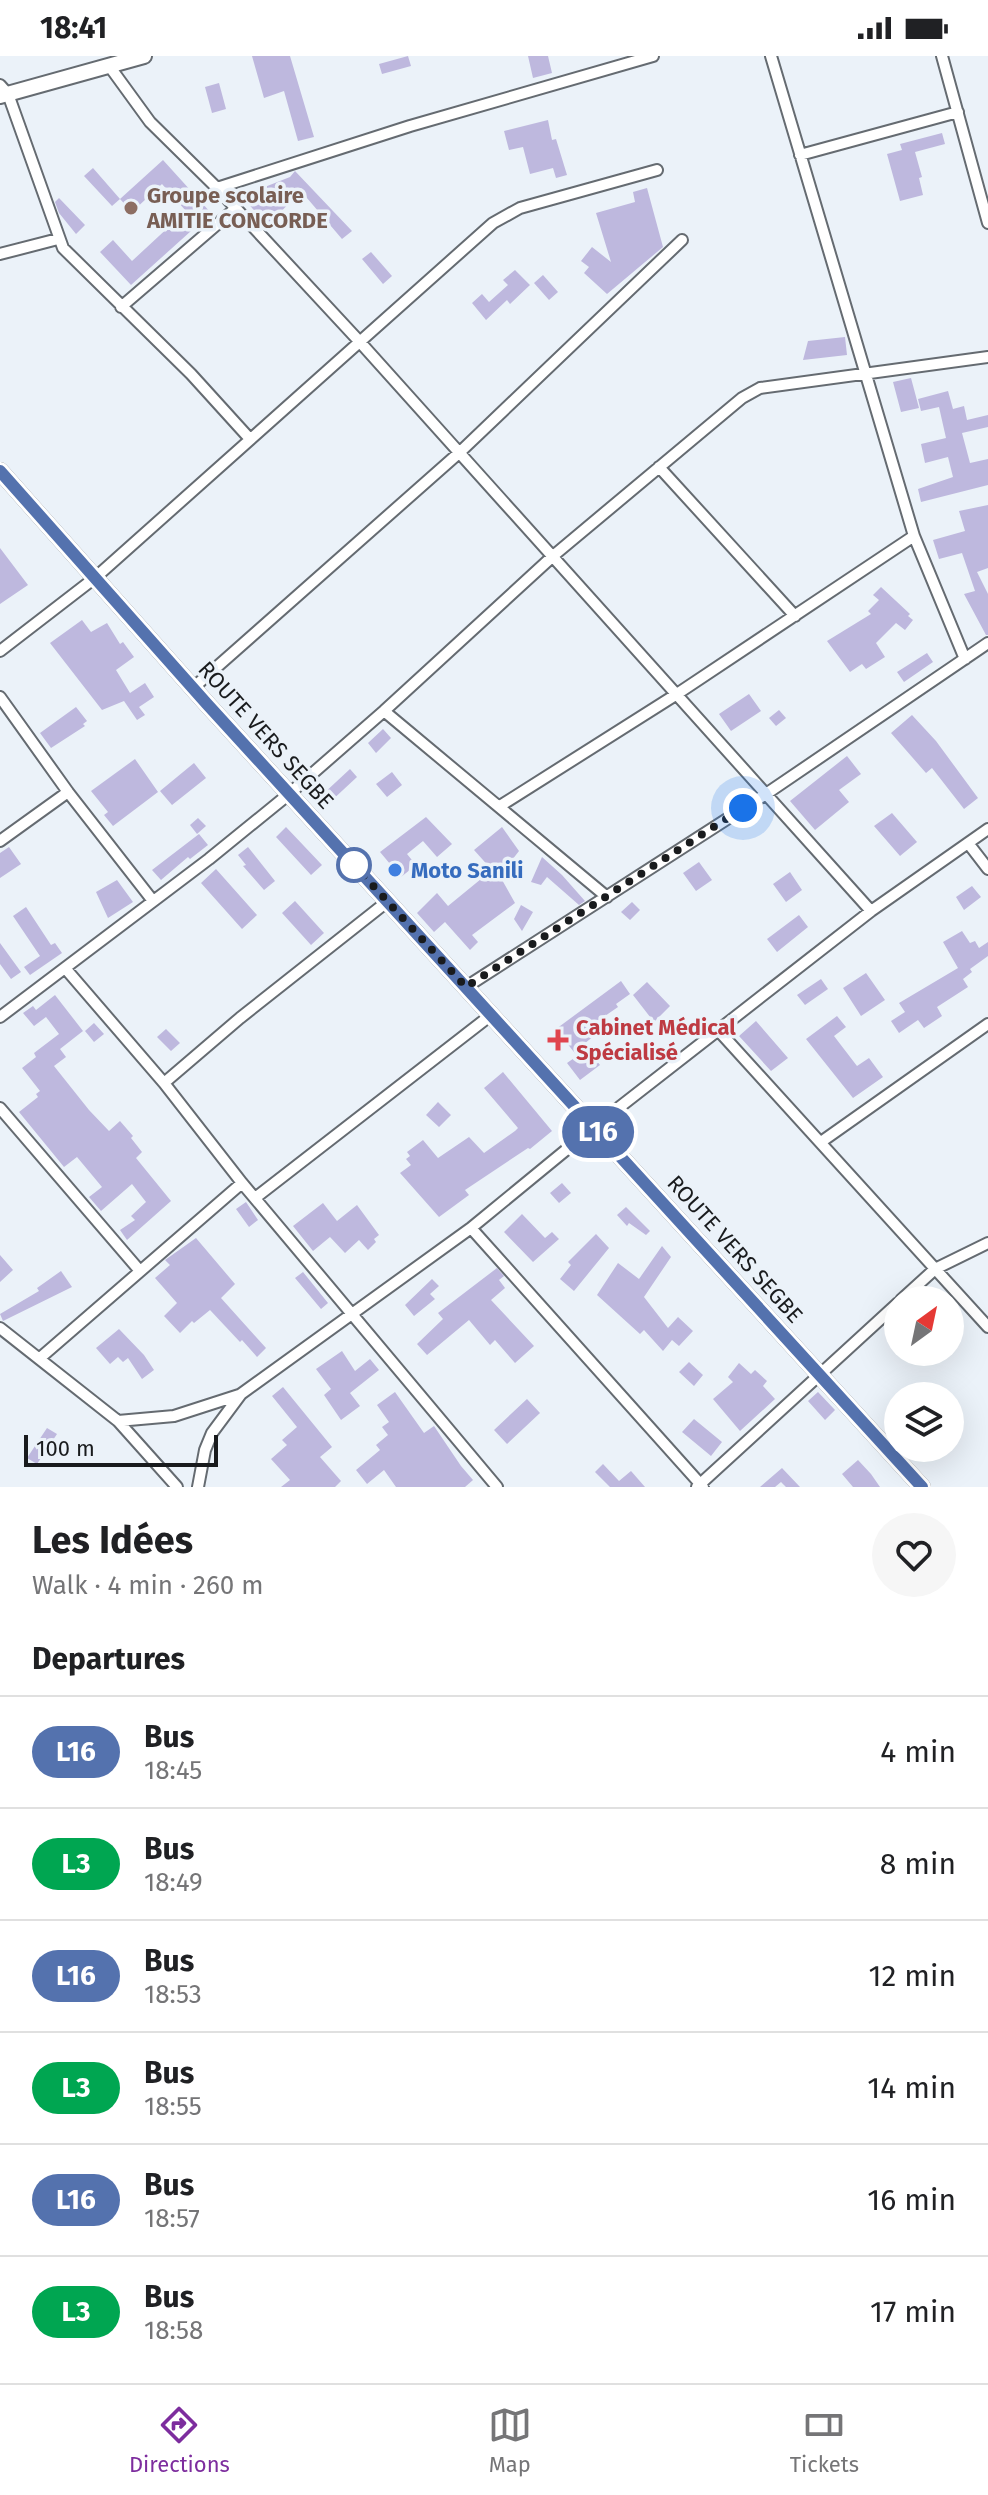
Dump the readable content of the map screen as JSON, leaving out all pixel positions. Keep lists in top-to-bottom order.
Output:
{
  "streets": {
    "main road": ["ROUTE VERS SEGBE"]
  },
  "places": {
    "other": ["Groupe scolaire AMITIE CONCORDE", "Moto Sanili"],
    "health": ["Cabinet Médical Spécialisé"]
  },
  "lines": ["bus line L16"],
  "scale_bar": "100 m",
  "north": "top right",
  "page": {
    "status": "18:41",
    "on_map": "L16",
    "scale": "100 m",
    "heading": [
      ["Les Idées", "Walk · 4 min · 260 m"],
      "Departures"
    ],
    "list": [
      {
        "mark": "L16",
        "name": "Bus",
        "note": "18:45",
        "value": "4 min"
      },
      {
        "mark": "L3",
        "name": "Bus",
        "note": "18:49",
        "value": "8 min"
      },
      {
        "mark": "L16",
        "name": "Bus",
        "note": "18:53",
        "value": "12 min"
      },
      {
        "mark": "L3",
        "name": "Bus",
        "note": "18:55",
        "value": "14 min"
      },
      {
        "mark": "L16",
        "name": "Bus",
        "note": "18:57",
        "value": "16 min"
      },
      {
        "mark": "L3",
        "name": "Bus",
        "note": "18:58",
        "value": "17 min"
      }
    ],
    "tabs": ["Directions", "Map", "Tickets"]
  }
}
